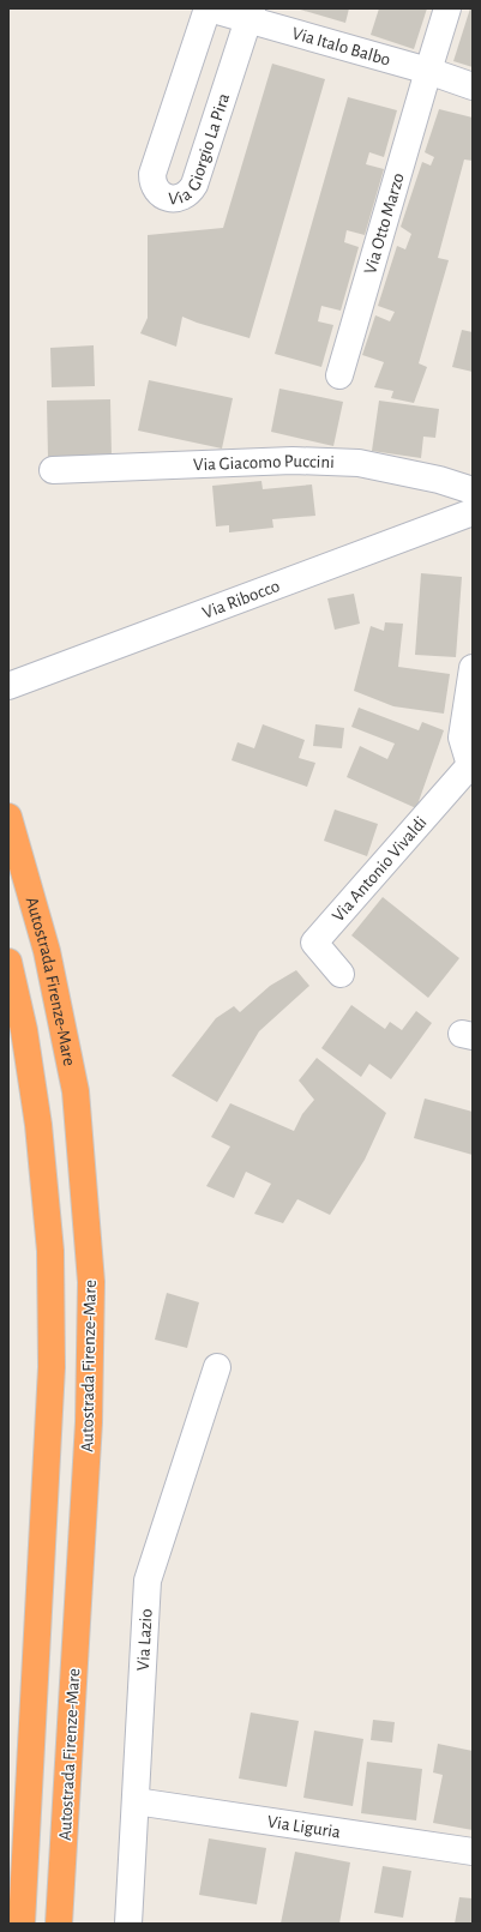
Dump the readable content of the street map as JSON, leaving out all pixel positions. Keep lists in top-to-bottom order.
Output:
{
  "streets": {
    "highway": ["Autostrada Firenze-Mare"],
    "street": [
      "Via Italo Balbo",
      "Via Giorgio La Pira",
      "Via Otto Marzo",
      "Via Giacomo Puccini",
      "Via Ribocco",
      "Via Antonio Vivaldi",
      "Via Lazio",
      "Via Liguria"
    ]
  },
  "crossings": [
    ["Via Italo Balbo", "Via Giorgio La Pira"],
    ["Via Italo Balbo", "Via Otto Marzo"],
    ["Via Lazio", "Via Liguria"]
  ]
}
